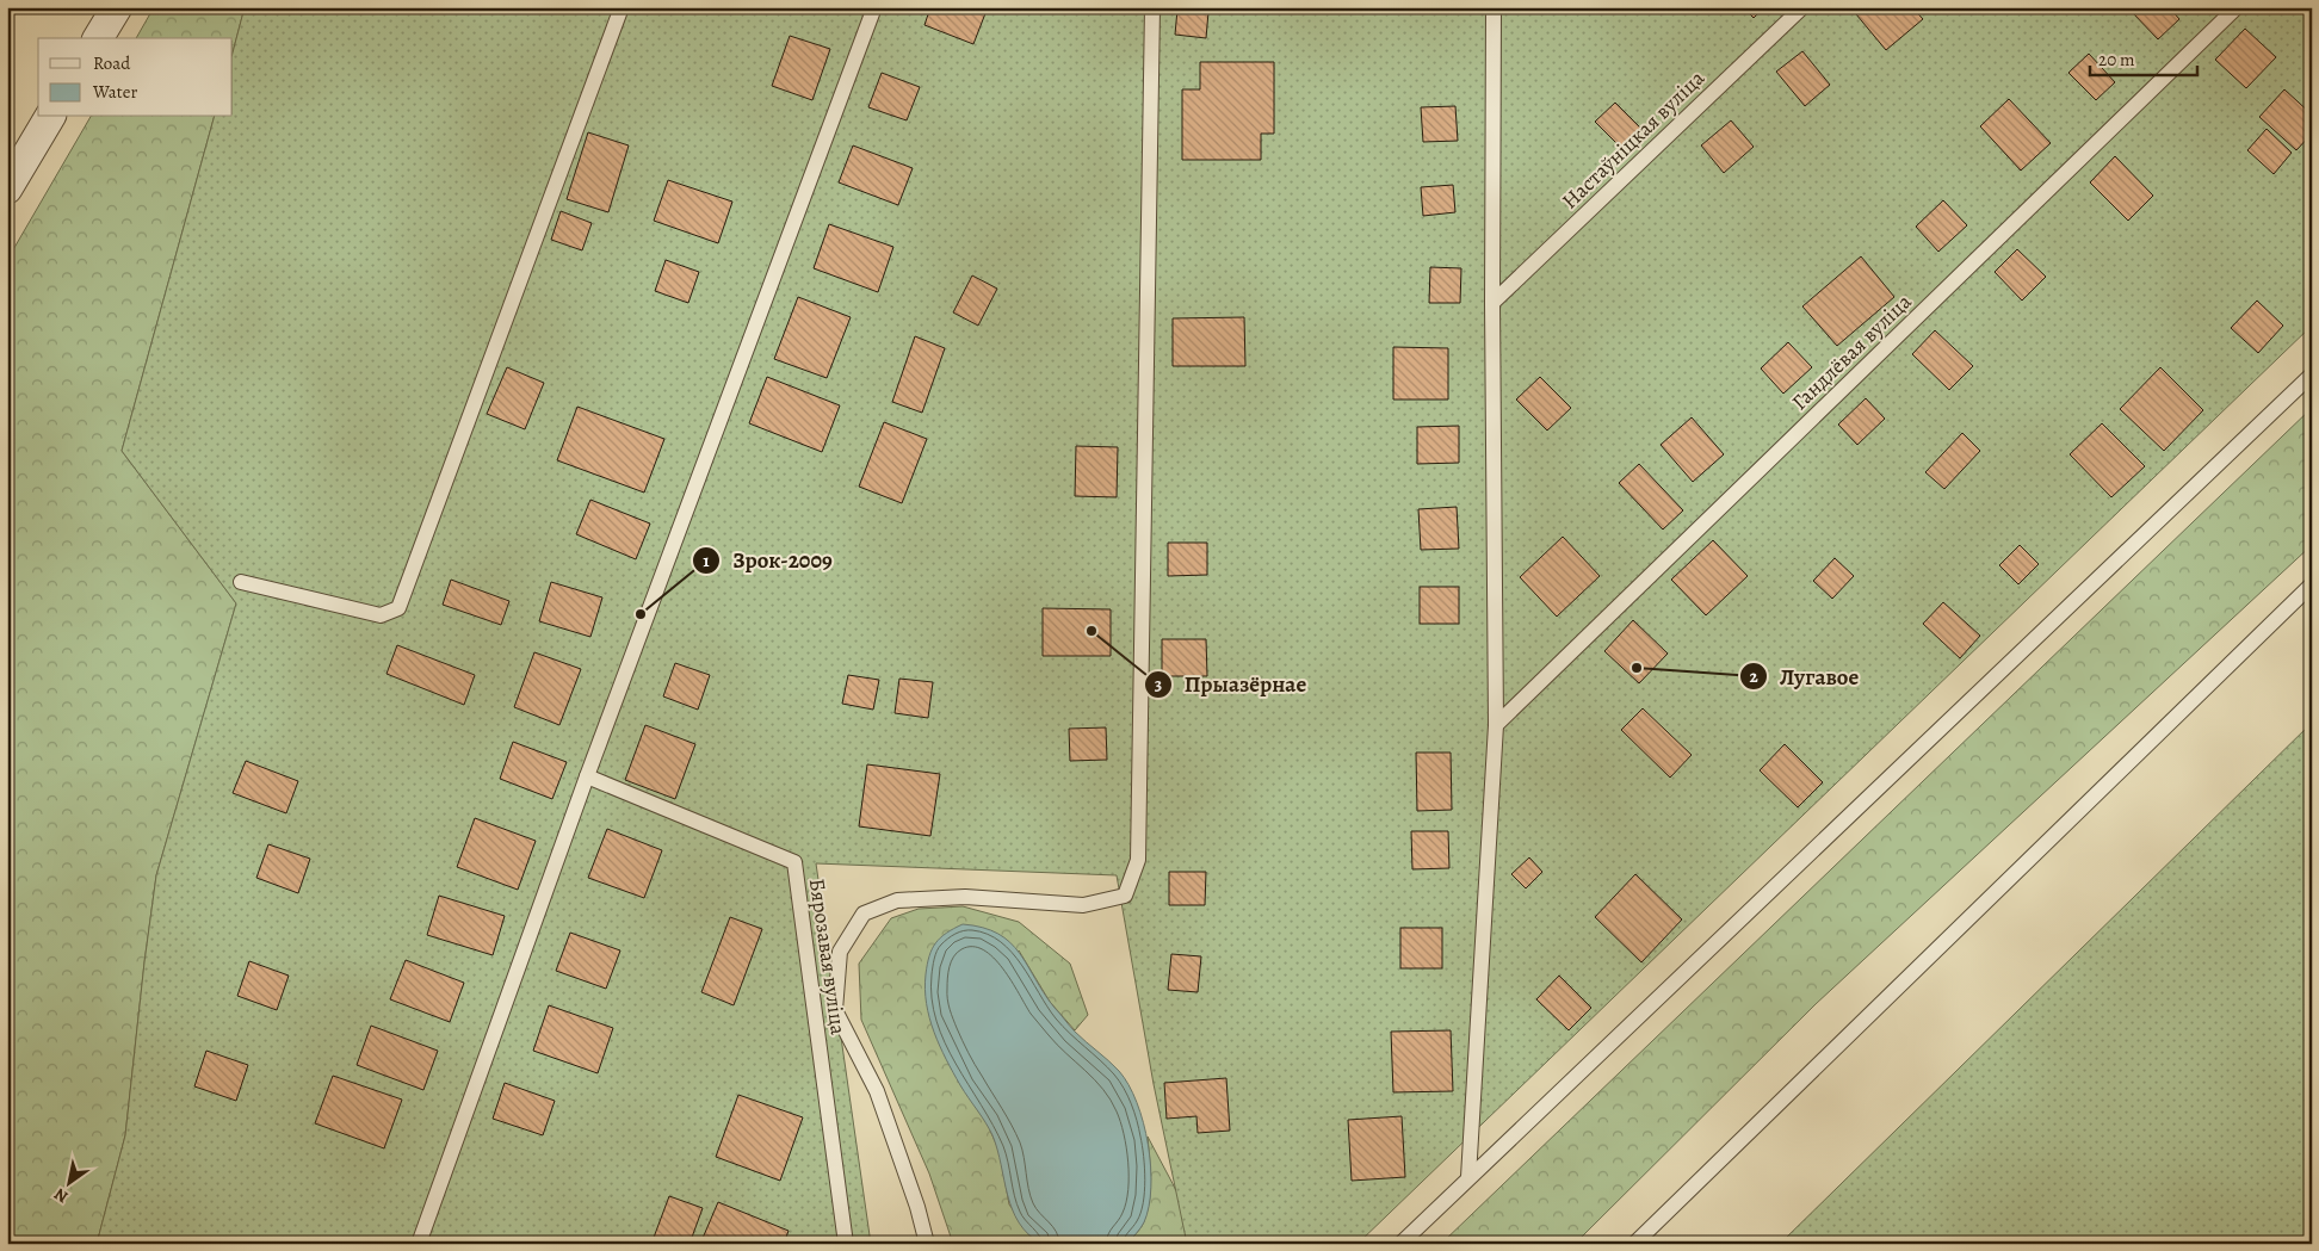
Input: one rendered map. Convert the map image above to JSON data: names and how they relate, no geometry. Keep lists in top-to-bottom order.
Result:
{
  "streets": {
    "lane": ["Настаўніцкая вуліца", "Гандлёвая вуліца", "Бярозавая вуліца"]
  },
  "places": ["Зрок-2009", "Прыазёрнае", "Лугавое"],
  "legend": ["Road", "Water"],
  "scale_bar": "20 m",
  "north": "bottom left"
}
